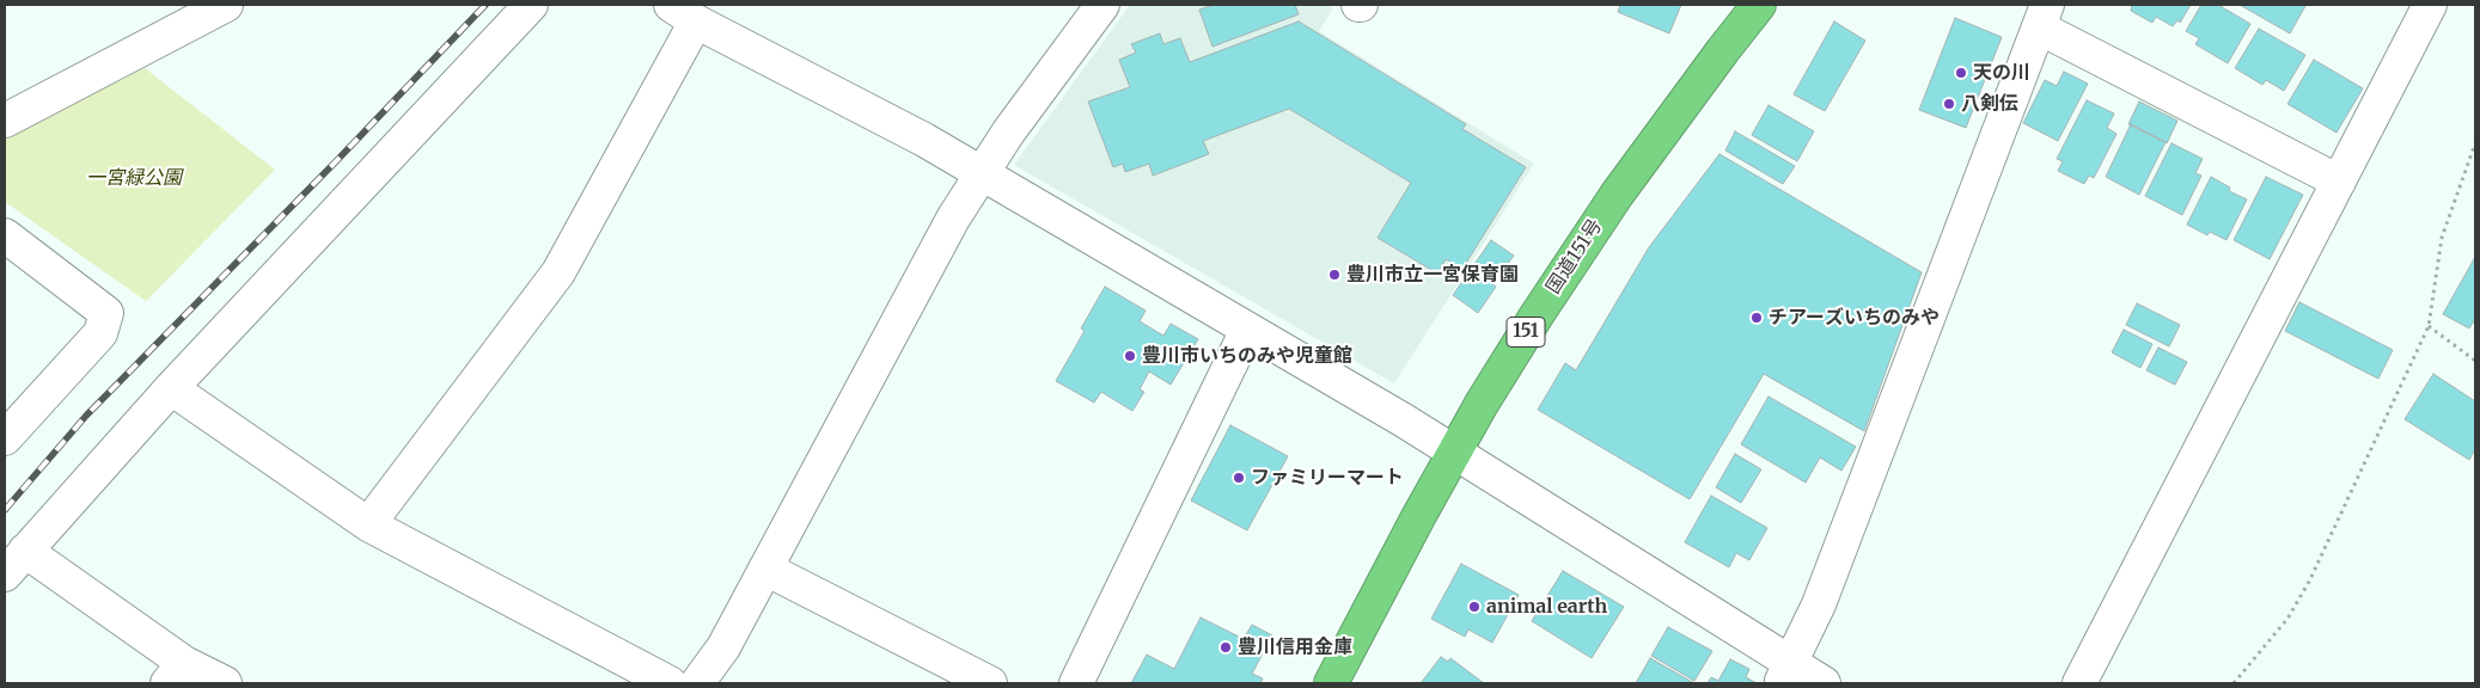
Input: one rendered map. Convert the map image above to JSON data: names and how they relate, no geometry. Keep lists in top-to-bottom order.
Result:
{
  "streets": {
    "highway": ["国道151号", "151"]
  },
  "parks": ["一宮緑公園"],
  "places": [
    "天の川",
    "八剣伝",
    "豊川市立一宮保育園",
    "チアーズいちのみや",
    "豊川市いちのみや児童館",
    "ファミリーマート",
    "animal earth",
    "豊川信用金庫"
  ]
}
